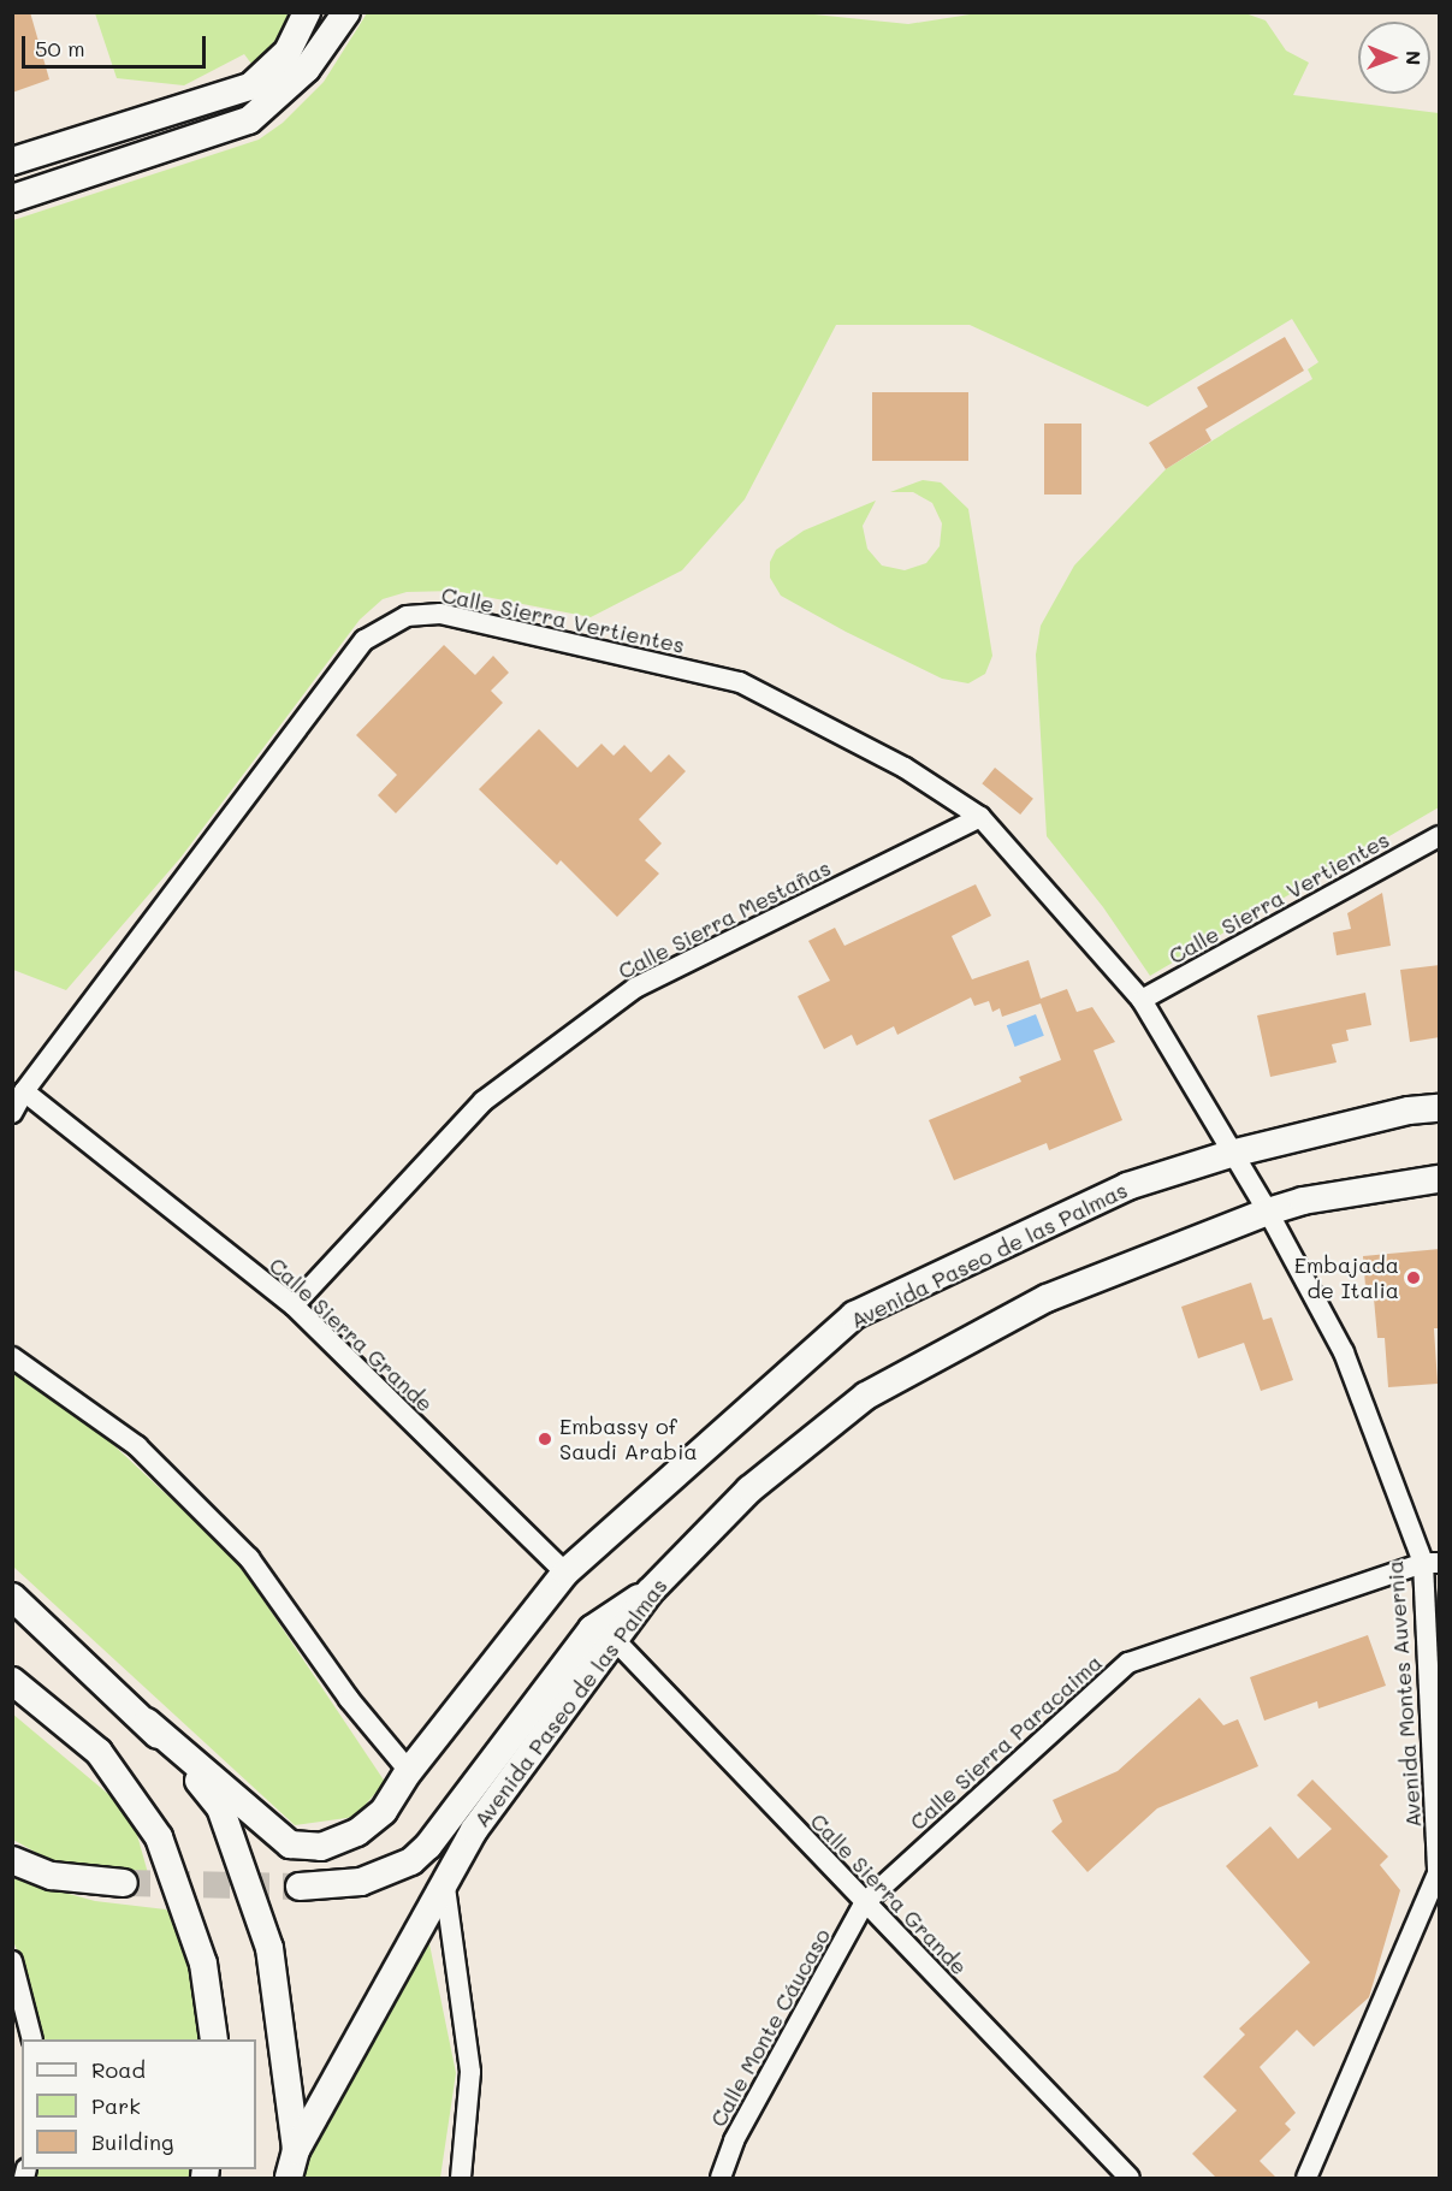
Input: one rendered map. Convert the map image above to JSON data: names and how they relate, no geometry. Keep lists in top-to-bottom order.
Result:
{
  "streets": {
    "main road": ["Avenida Paseo de las Palmas"],
    "street": [
      "Calle Sierra Vertientes",
      "Calle Sierra Mestañas",
      "Calle Sierra Grande",
      "Avenida Montes Auvernia",
      "Calle Sierra Paracaima",
      "Calle Monte Cáucaso"
    ]
  },
  "crossings": [
    ["Calle Sierra Vertientes", "Calle Sierra Mestañas"],
    ["Calle Sierra Vertientes", "Avenida Paseo de las Palmas"],
    ["Calle Sierra Vertientes", "Calle Sierra Grande"],
    ["Calle Sierra Vertientes", "Avenida Montes Auvernia"],
    ["Calle Sierra Mestañas", "Calle Sierra Grande"],
    ["Avenida Paseo de las Palmas", "Calle Sierra Grande"],
    ["Avenida Paseo de las Palmas", "Avenida Montes Auvernia"],
    ["Calle Sierra Grande", "Calle Sierra Paracaima"],
    ["Calle Sierra Grande", "Calle Monte Cáucaso"],
    ["Avenida Montes Auvernia", "Calle Sierra Paracaima"],
    ["Calle Sierra Paracaima", "Calle Monte Cáucaso"]
  ],
  "places": ["Embajada de Italia", "Embassy of Saudi Arabia"],
  "legend": ["Road", "Park", "Building"],
  "scale_bar": "50 m",
  "north": "right"
}
